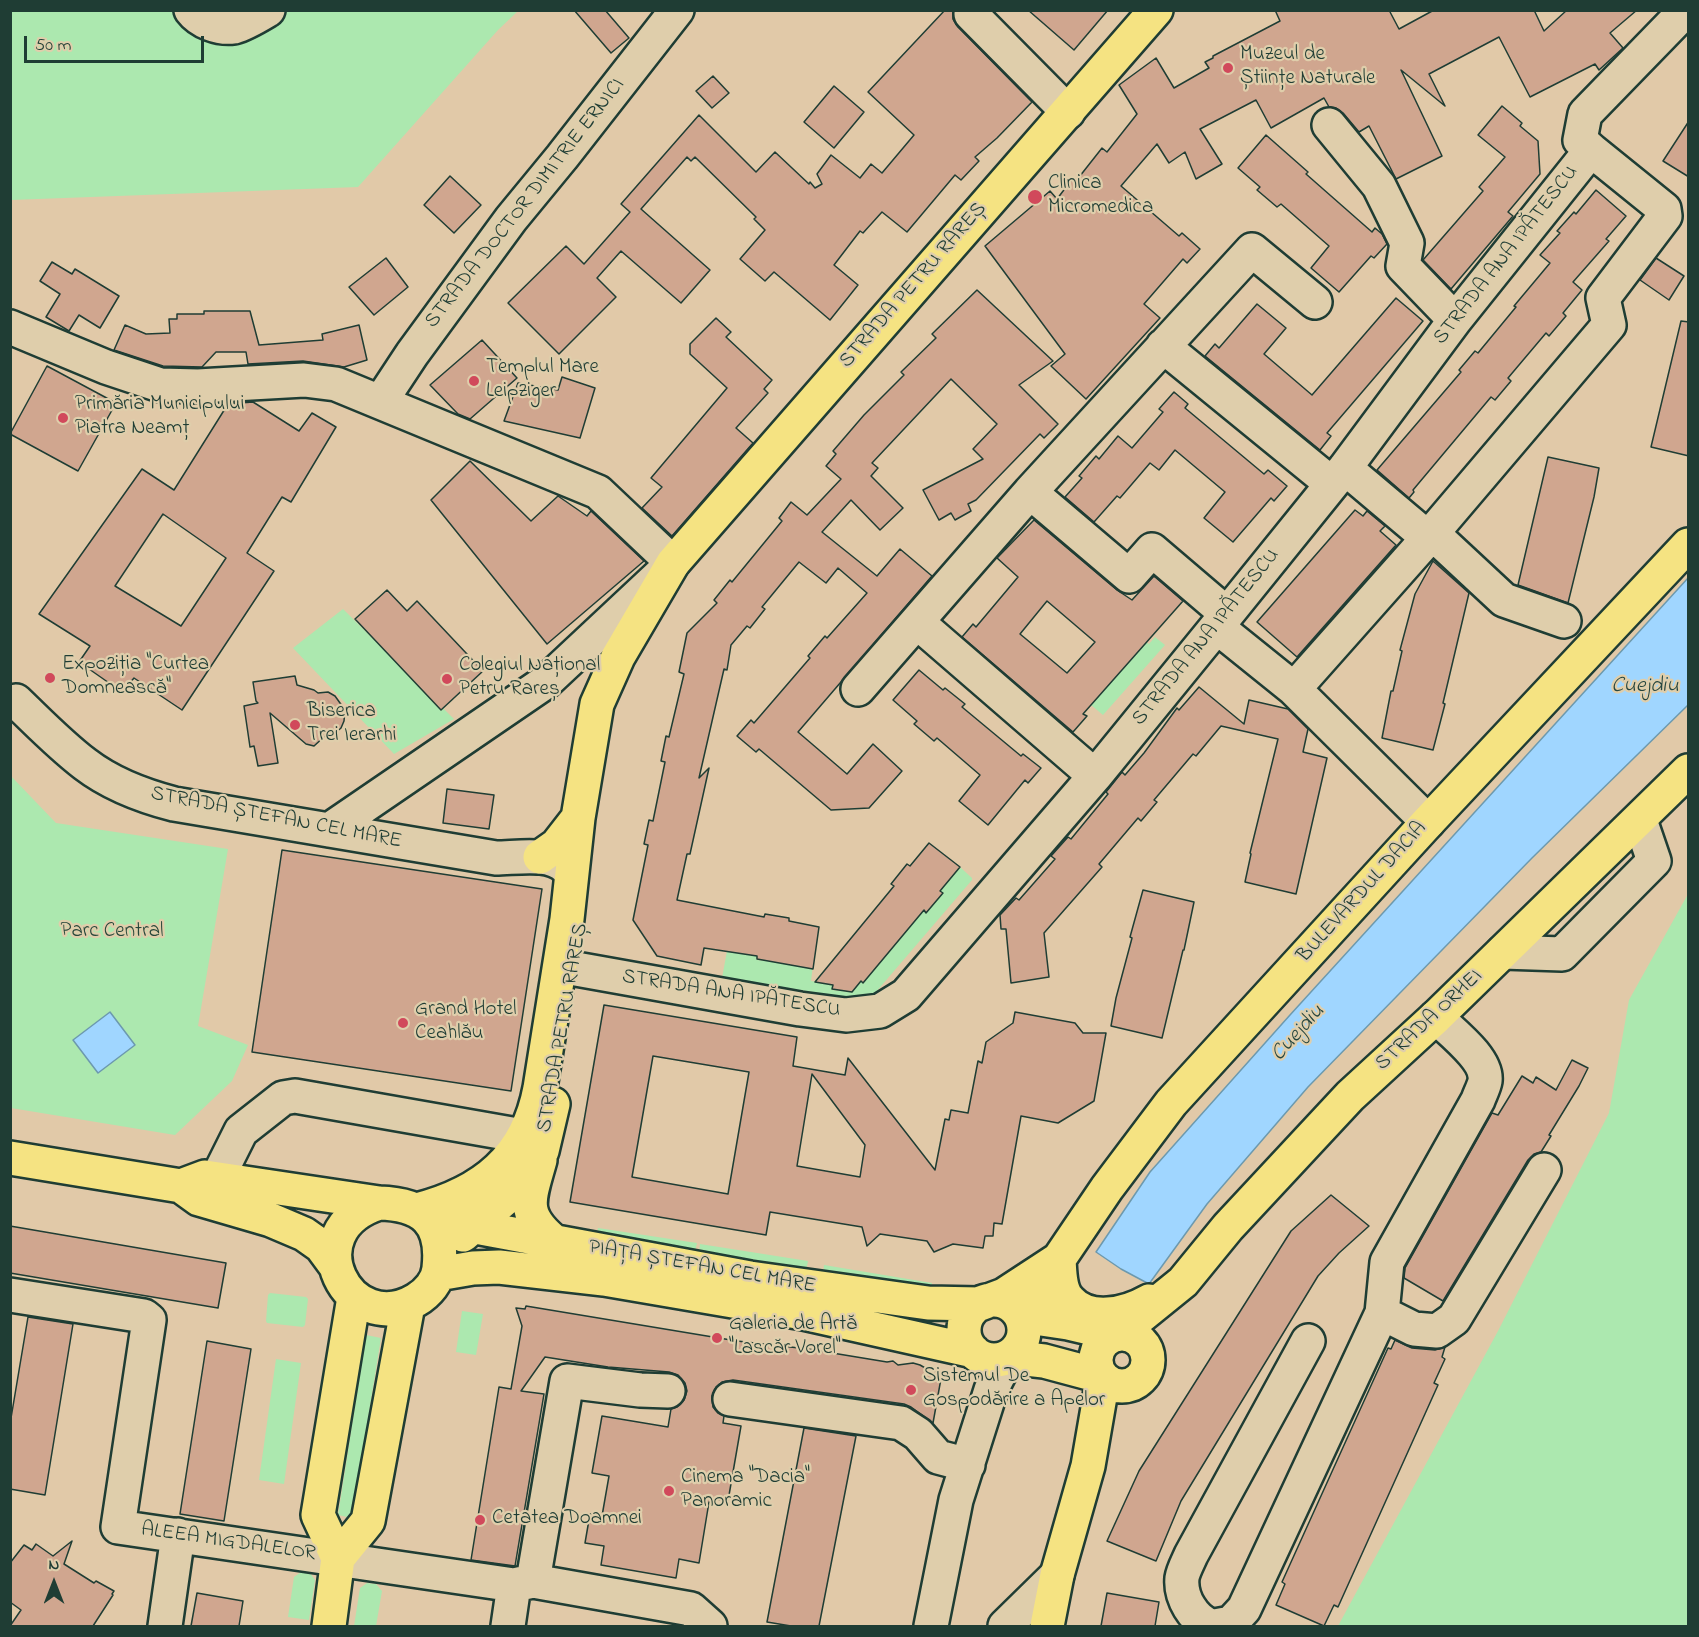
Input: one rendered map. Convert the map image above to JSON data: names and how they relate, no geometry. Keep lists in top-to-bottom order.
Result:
{
  "streets": {
    "main road": [
      "STRADA PETRU RAREȘ",
      "BULEVARDUL DACIA",
      "STRADA ORHEI",
      "PIAȚA ȘTEFAN CEL MARE"
    ],
    "street": [
      "STRADA DOCTOR DIMITRIE ERNICI",
      "STRADA ANA IPĂTESCU",
      "STRADA ȘTEFAN CEL MARE",
      "ALEEA MIGDALELOR"
    ]
  },
  "crossings": [
    ["STRADA ANA IPĂTESCU", "STRADA PETRU RAREȘ"],
    ["STRADA PETRU RAREȘ", "STRADA ȘTEFAN CEL MARE"],
    ["STRADA PETRU RAREȘ", "PIAȚA ȘTEFAN CEL MARE"],
    ["BULEVARDUL DACIA", "PIAȚA ȘTEFAN CEL MARE"]
  ],
  "water": ["Cuejdiu"],
  "parks": ["Parc Central"],
  "places": [
    "Muzeul de Științe Naturale",
    "Clinica Micromedica",
    "Templul Mare Leipziger",
    "Primăria Municipului Piatra Neamț",
    "Expoziția \"Curtea Domnească\"",
    "Colegiul Național Petru Rareș",
    "Biserica Trei Ierarhi",
    "Grand Hotel Ceahlău",
    "Galeria de Artă \"Lascăr Vorel\"",
    "Sistemul De Gospodărire a Apelor",
    "Cinema \"Dacia\" Panoramic",
    "Cetatea Doamnei"
  ],
  "scale_bar": "50 m",
  "north": "top"
}
